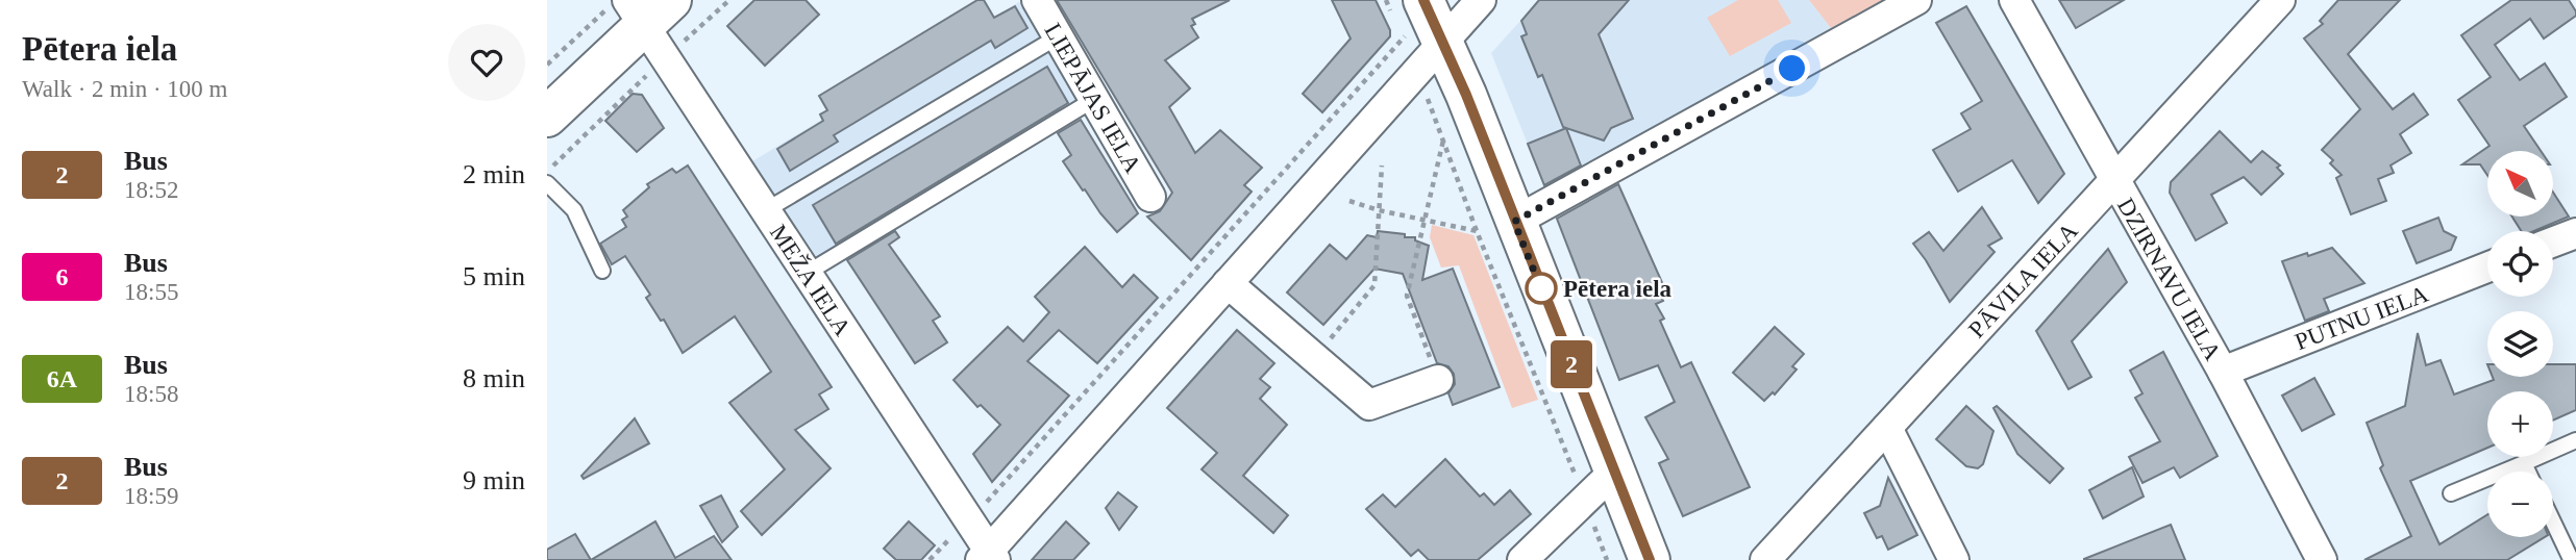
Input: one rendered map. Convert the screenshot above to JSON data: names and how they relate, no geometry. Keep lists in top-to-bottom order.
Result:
{
  "streets": {
    "street": [
      "LIEPĀJAS IELA",
      "DZIRNAVU IELA",
      "MEŽA IELA",
      "PĀVILA IELA",
      "PUTNU IELA"
    ]
  },
  "crossings": [
    ["DZIRNAVU IELA", "PĀVILA IELA"],
    ["DZIRNAVU IELA", "PUTNU IELA"]
  ],
  "places": ["Pētera iela"],
  "lines": ["bus line 2"],
  "north": "top left",
  "page": {
    "heading": ["Pētera iela", "Walk · 2 min · 100 m"],
    "on_map": "2",
    "list": [
      {
        "mark": "2",
        "name": "Bus",
        "note": "18:52",
        "value": "2 min"
      },
      {
        "mark": "6",
        "name": "Bus",
        "note": "18:55",
        "value": "5 min"
      },
      {
        "mark": "6A",
        "name": "Bus",
        "note": "18:58",
        "value": "8 min"
      },
      {
        "mark": "2",
        "name": "Bus",
        "note": "18:59",
        "value": "9 min"
      }
    ],
    "map_buttons": ["+", "−"]
  }
}
